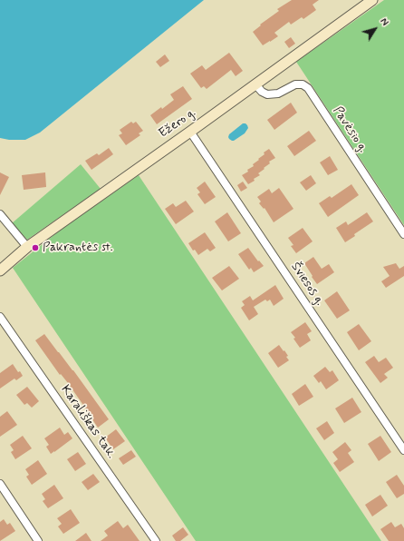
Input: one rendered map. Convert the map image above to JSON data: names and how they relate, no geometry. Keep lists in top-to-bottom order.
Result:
{
  "streets": {
    "main road": ["Ežero g."],
    "street": ["Pavėsio g.", "Šviesos g.", "Karališkas tak."]
  },
  "crossings": [
    ["Ežero g.", "Pavėsio g."],
    ["Ežero g.", "Šviesos g."]
  ],
  "places": ["Pakrantės st."],
  "north": "top right"
}
